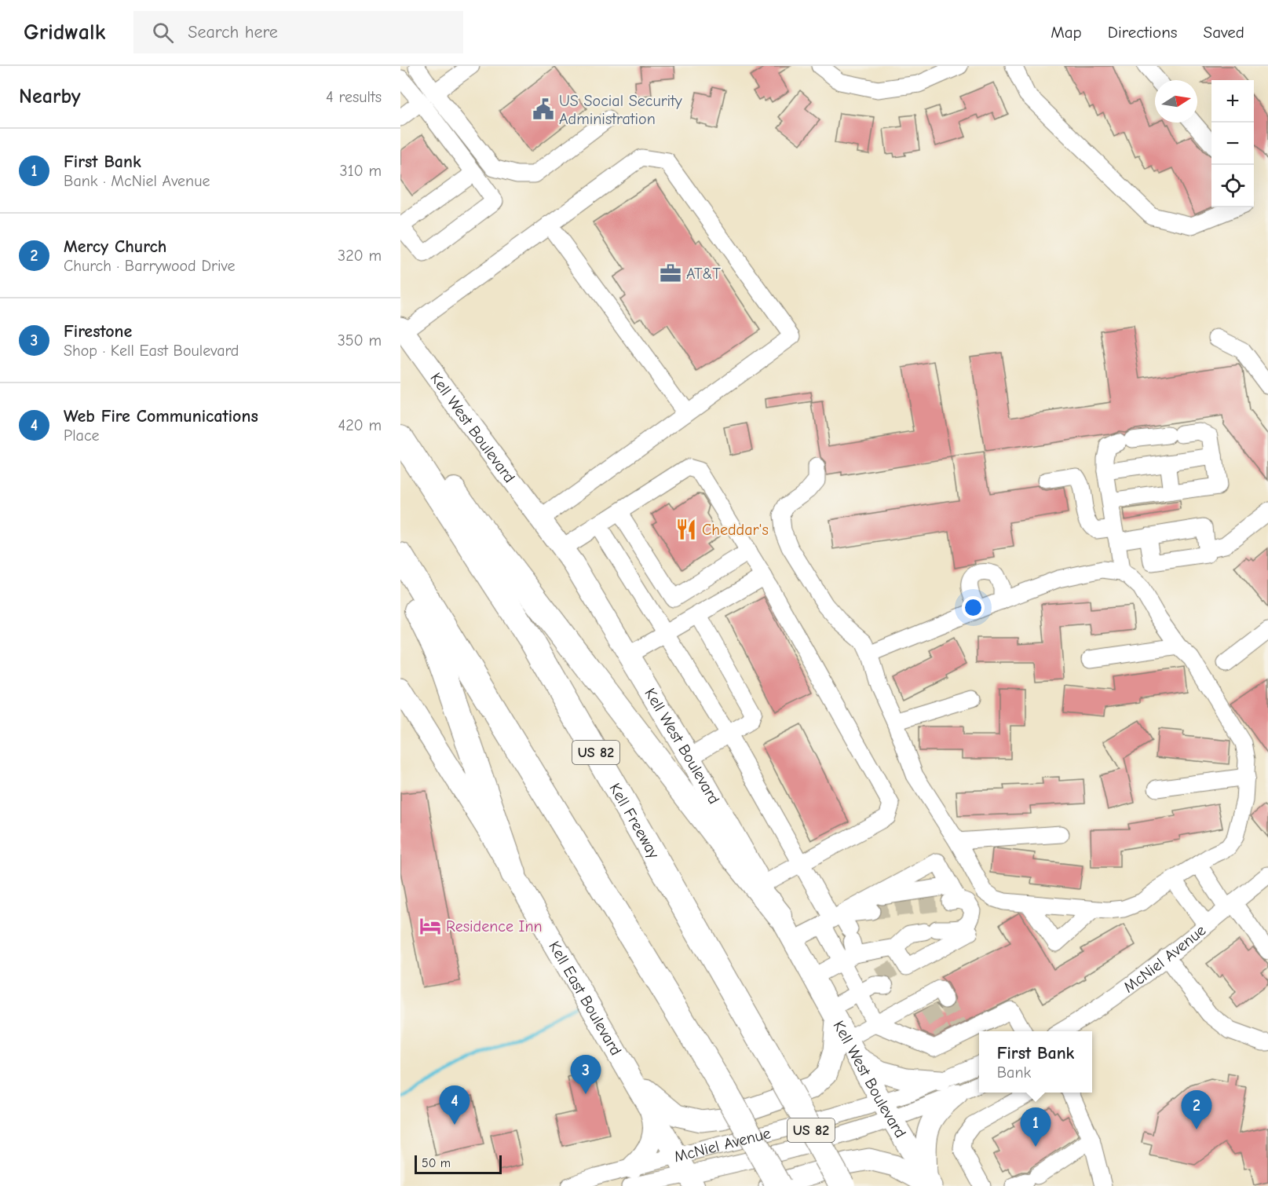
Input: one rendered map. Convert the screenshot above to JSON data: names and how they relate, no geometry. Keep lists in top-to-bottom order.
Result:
{
  "streets": {
    "highway": ["US 82", "Kell Freeway"],
    "main road": ["Kell West Boulevard", "Kell East Boulevard"],
    "street": ["McNiel Avenue"]
  },
  "crossings": [
    ["Kell West Boulevard", "McNiel Avenue"],
    ["McNiel Avenue", "Kell East Boulevard"]
  ],
  "places": {
    "public building": ["US Social Security Administration"],
    "office": ["AT&T"],
    "restaurant": ["Cheddar's"],
    "hotel": ["Residence Inn"]
  },
  "scale_bar": "50 m",
  "north": "right",
  "page": {
    "header": "Gridwalk",
    "search": "Search here",
    "nav": ["Map", "Directions", "Saved"],
    "heading": ["Nearby", "4 results"],
    "map_buttons": ["+", "−"],
    "list": [
      {
        "mark": "1",
        "name": "First Bank",
        "note": "Bank · McNiel Avenue",
        "value": "310 m"
      },
      {
        "mark": "2",
        "name": "Mercy Church",
        "note": "Church · Barrywood Drive",
        "value": "320 m"
      },
      {
        "mark": "3",
        "name": "Firestone",
        "note": "Shop · Kell East Boulevard",
        "value": "350 m"
      },
      {
        "mark": "4",
        "name": "Web Fire Communications",
        "note": "Place",
        "value": "420 m"
      }
    ],
    "popup": ["First Bank", "Bank"],
    "pins": [
      "3",
      "4",
      "2",
      "1"
    ],
    "scale": "50 m"
  }
}
